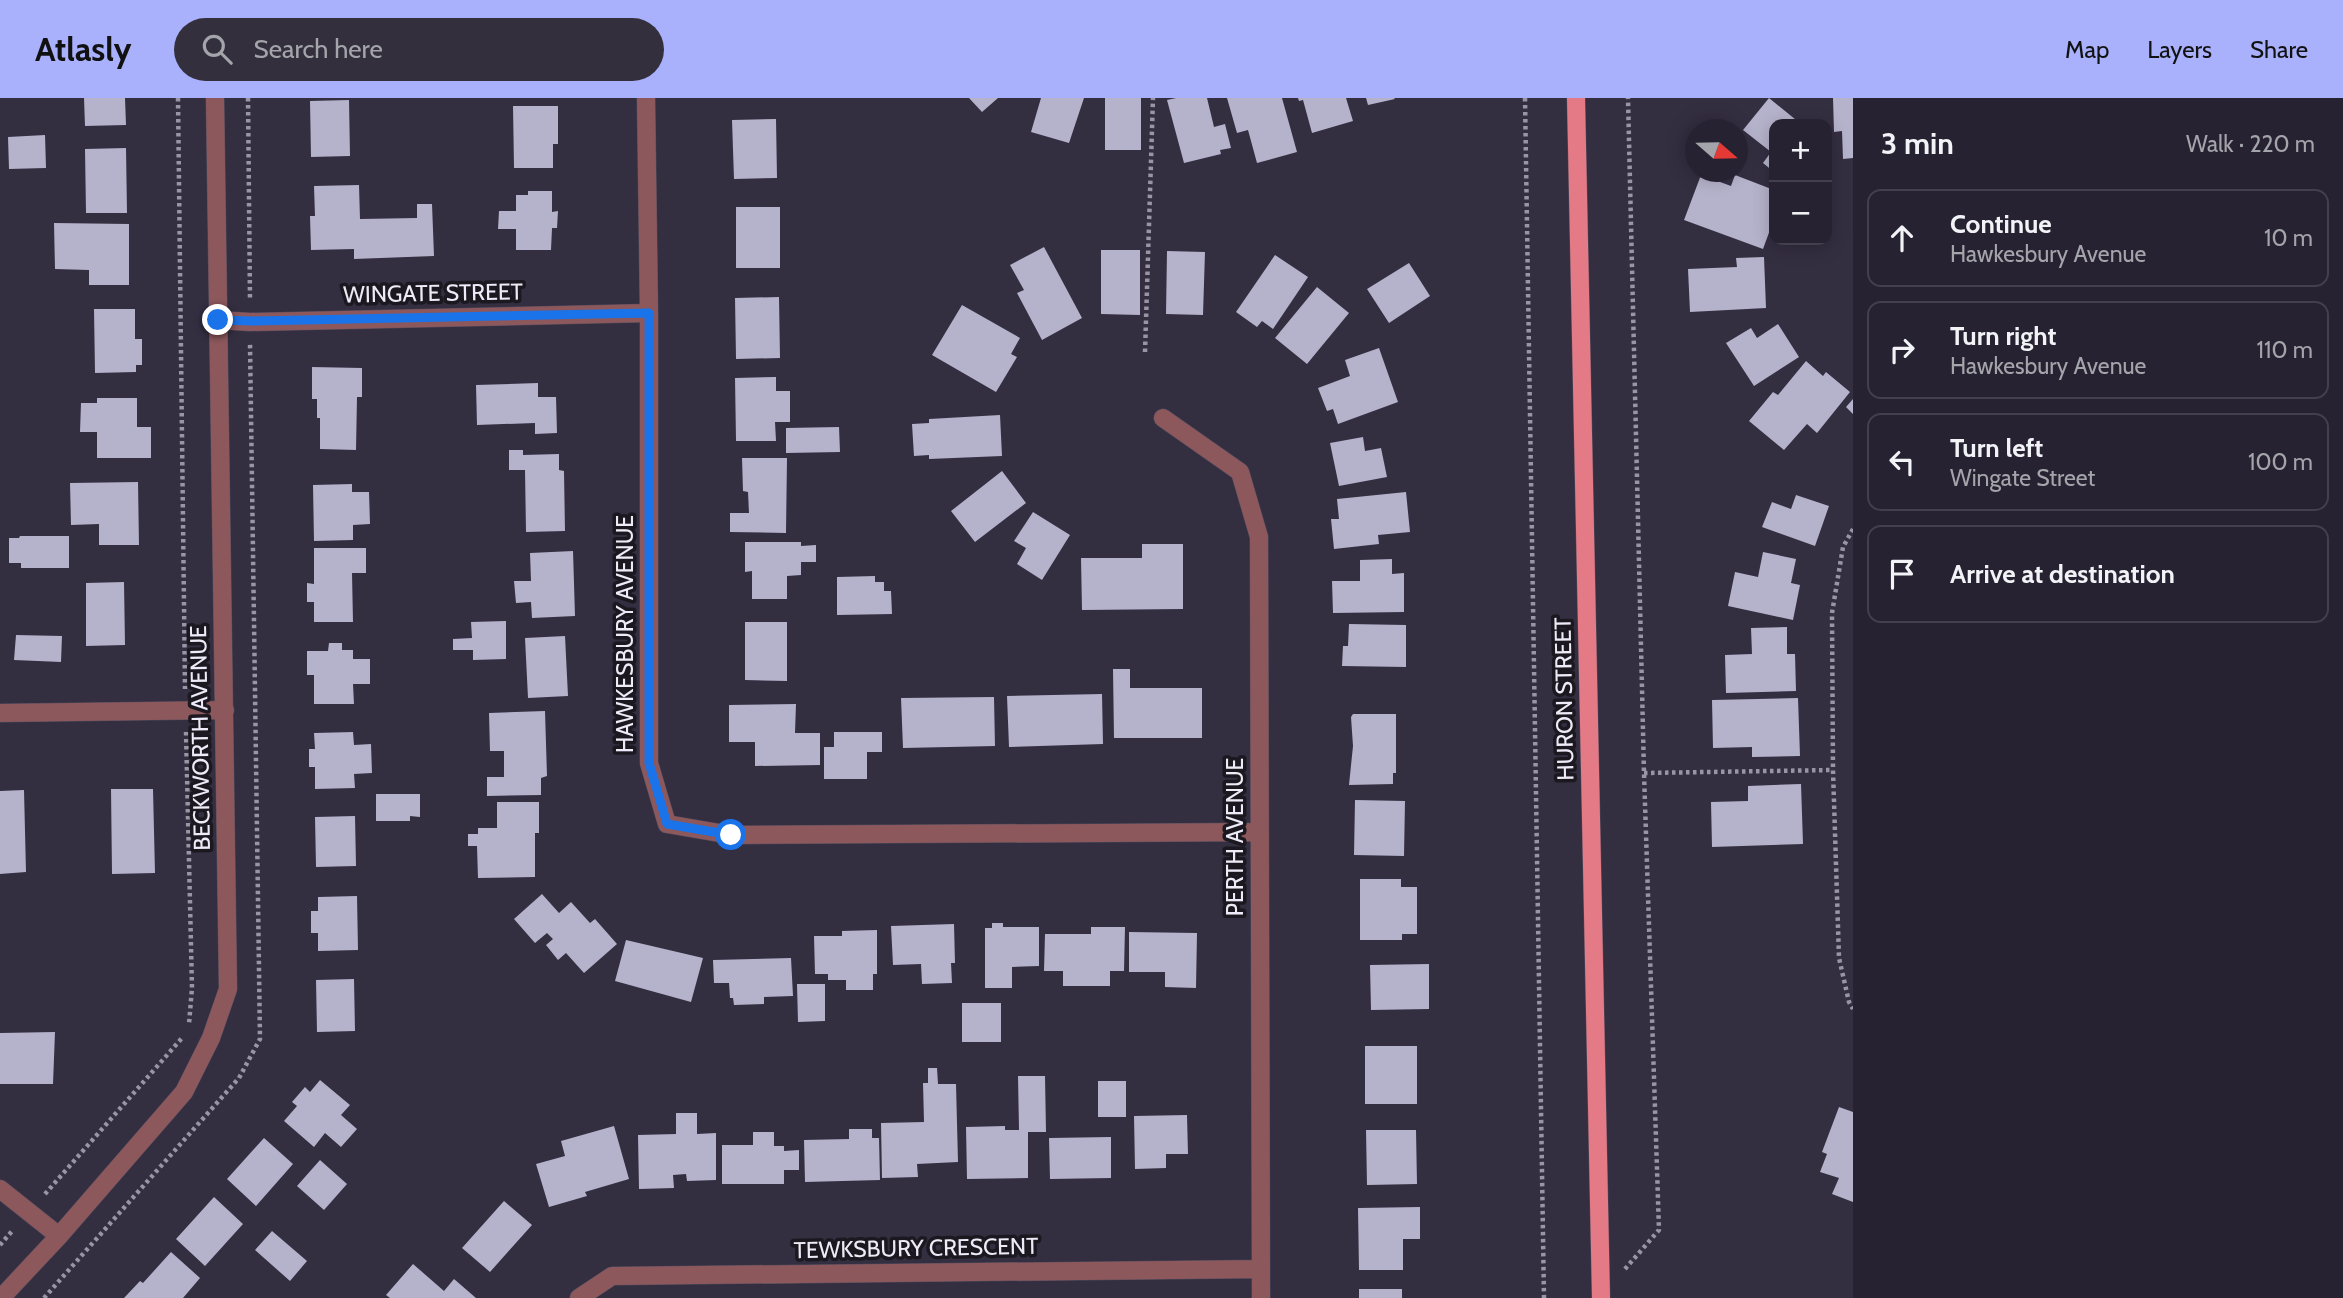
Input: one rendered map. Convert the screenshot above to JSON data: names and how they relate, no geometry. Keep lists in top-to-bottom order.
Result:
{
  "streets": {
    "main road": ["HURON STREET"],
    "street": [
      "WINGATE STREET",
      "HAWKESBURY AVENUE",
      "BECKWORTH AVENUE",
      "PERTH AVENUE",
      "TEWKSBURY CRESCENT"
    ]
  },
  "crossings": [
    ["WINGATE STREET", "HAWKESBURY AVENUE"],
    ["WINGATE STREET", "BECKWORTH AVENUE"],
    ["HAWKESBURY AVENUE", "PERTH AVENUE"],
    ["PERTH AVENUE", "TEWKSBURY CRESCENT"]
  ],
  "north": "right",
  "page": {
    "header": "Atlasly",
    "search": "Search here",
    "nav": ["Map", "Layers", "Share"],
    "heading": ["3 min", "Walk · 220 m"],
    "map_buttons": ["+", "−"],
    "list": [
      ["Continue", "Hawkesbury Avenue", "10 m"],
      ["Turn right", "Hawkesbury Avenue", "110 m"],
      ["Turn left", "Wingate Street", "100 m"],
      "Arrive at destination"
    ]
  }
}
